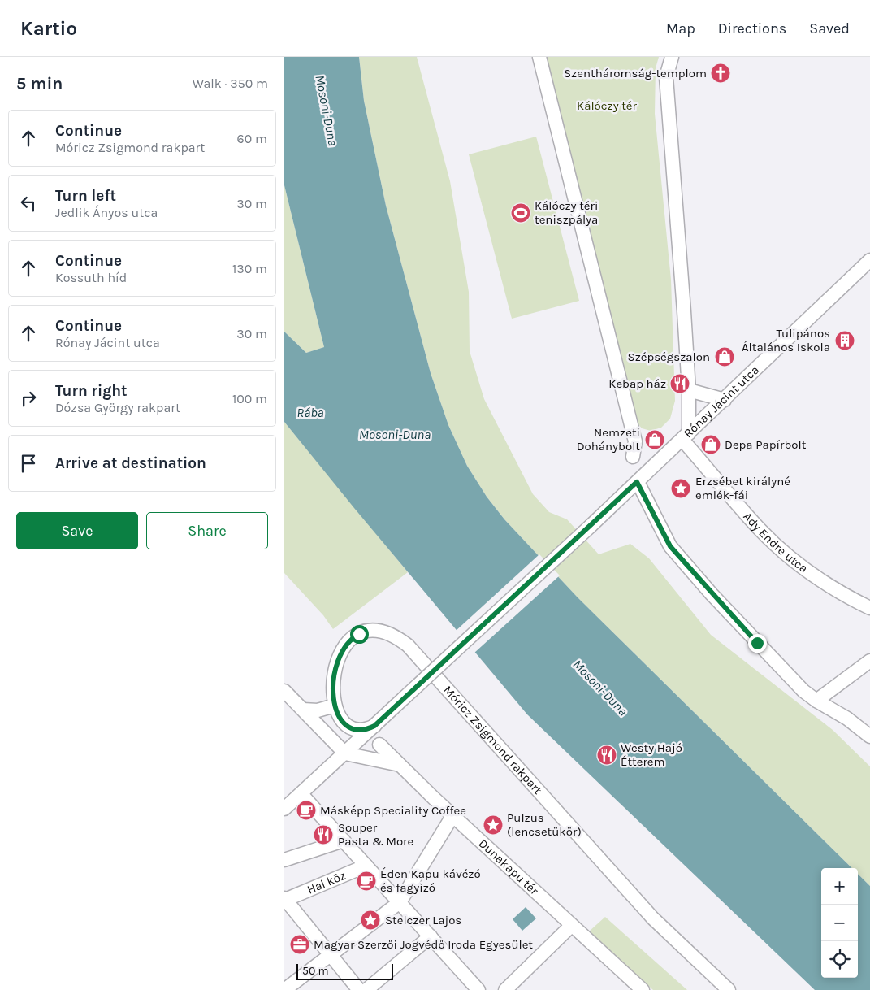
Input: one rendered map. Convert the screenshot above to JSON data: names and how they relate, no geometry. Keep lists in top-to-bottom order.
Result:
{
  "streets": {
    "street": [
      "Rónay Jácint utca",
      "Ady Endre utca",
      "Móricz Zsigmond rakpart",
      "Dunakapu tér",
      "Hal köz"
    ]
  },
  "crossings": [
    ["Rónay Jácint utca", "Ady Endre utca"],
    ["Rónay Jácint utca", "Móricz Zsigmond rakpart"]
  ],
  "water": ["Mosoni-Duna", "Rába"],
  "parks": ["Kálóczy tér"],
  "places": {
    "church": ["Szentháromság-templom"],
    "sports": ["Kálóczy téri teniszpálya"],
    "building": ["Tulipános Általános Iskola"],
    "shop": ["Szépségszalon", "Nemzeti Dohánybolt", "Depa Papírbolt"],
    "restaurant": ["Kebap ház", "Westy Hajó Étterem", "Souper Pasta & More"],
    "place": ["Erzsébet királyné emlék-fái", "Pulzus (lencsetükör)", "Stelczer Lajos"],
    "cafe": ["Másképp Speciality Coffee", "Éden Kapu kávézó és fagyizó"],
    "office": ["Magyar Szerzői Jogvédő Iroda Egyesület"]
  },
  "scale_bar": "50 m",
  "page": {
    "header": "Kartio",
    "nav": ["Map", "Directions", "Saved"],
    "heading": ["5 min", "Walk · 350 m"],
    "list": [
      ["Continue", "Móricz Zsigmond rakpart", "60 m"],
      ["Turn left", "Jedlik Ányos utca", "30 m"],
      ["Continue", "Kossuth híd", "130 m"],
      ["Continue", "Rónay Jácint utca", "30 m"],
      ["Turn right", "Dózsa György rakpart", "100 m"],
      "Arrive at destination"
    ],
    "buttons": ["Save", "Share"],
    "map_buttons": ["+", "−"],
    "scale": "50 m"
  }
}
